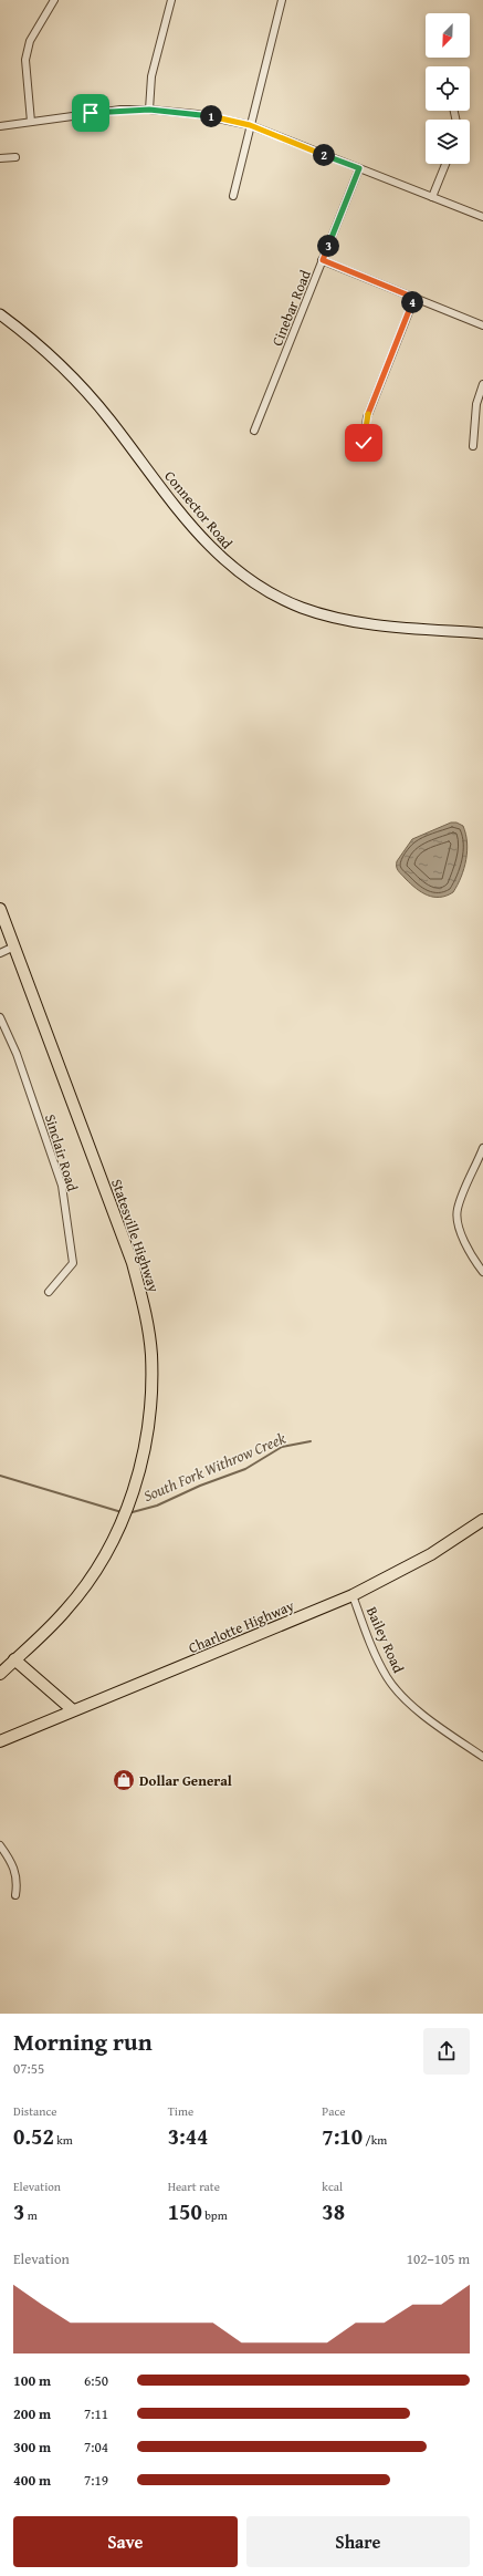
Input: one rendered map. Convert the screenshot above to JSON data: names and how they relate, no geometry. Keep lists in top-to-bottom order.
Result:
{
  "streets": {
    "main road": ["Statesville Highway", "Charlotte Highway"],
    "street": [
      "Cinebar Road",
      "Connector Road",
      "Sinclair Road",
      "Bailey Road"
    ]
  },
  "crossings": [
    ["Charlotte Highway", "Bailey Road"]
  ],
  "water": ["South Fork Withrow Creek"],
  "places": {
    "shop": ["Dollar General"]
  },
  "north": "bottom left",
  "page": {
    "pins": [
      "1",
      "2",
      "3",
      "4"
    ],
    "heading": ["Morning run", "07:55"],
    "stats": [
      ["Distance", "0.52 km"],
      ["Time", "3:44"],
      ["Pace", "7:10 /km"],
      ["Elevation", "3 m"],
      ["Heart rate", "150 bpm"],
      ["kcal", "38"]
    ],
    "chart": ["Elevation", "102–105 m"],
    "list": [
      {
        "name": "100 m",
        "note": "6:50"
      },
      {
        "name": "200 m",
        "note": "7:11"
      },
      {
        "name": "300 m",
        "note": "7:04"
      },
      {
        "name": "400 m",
        "note": "7:19"
      }
    ],
    "buttons": ["Save", "Share"]
  }
}
